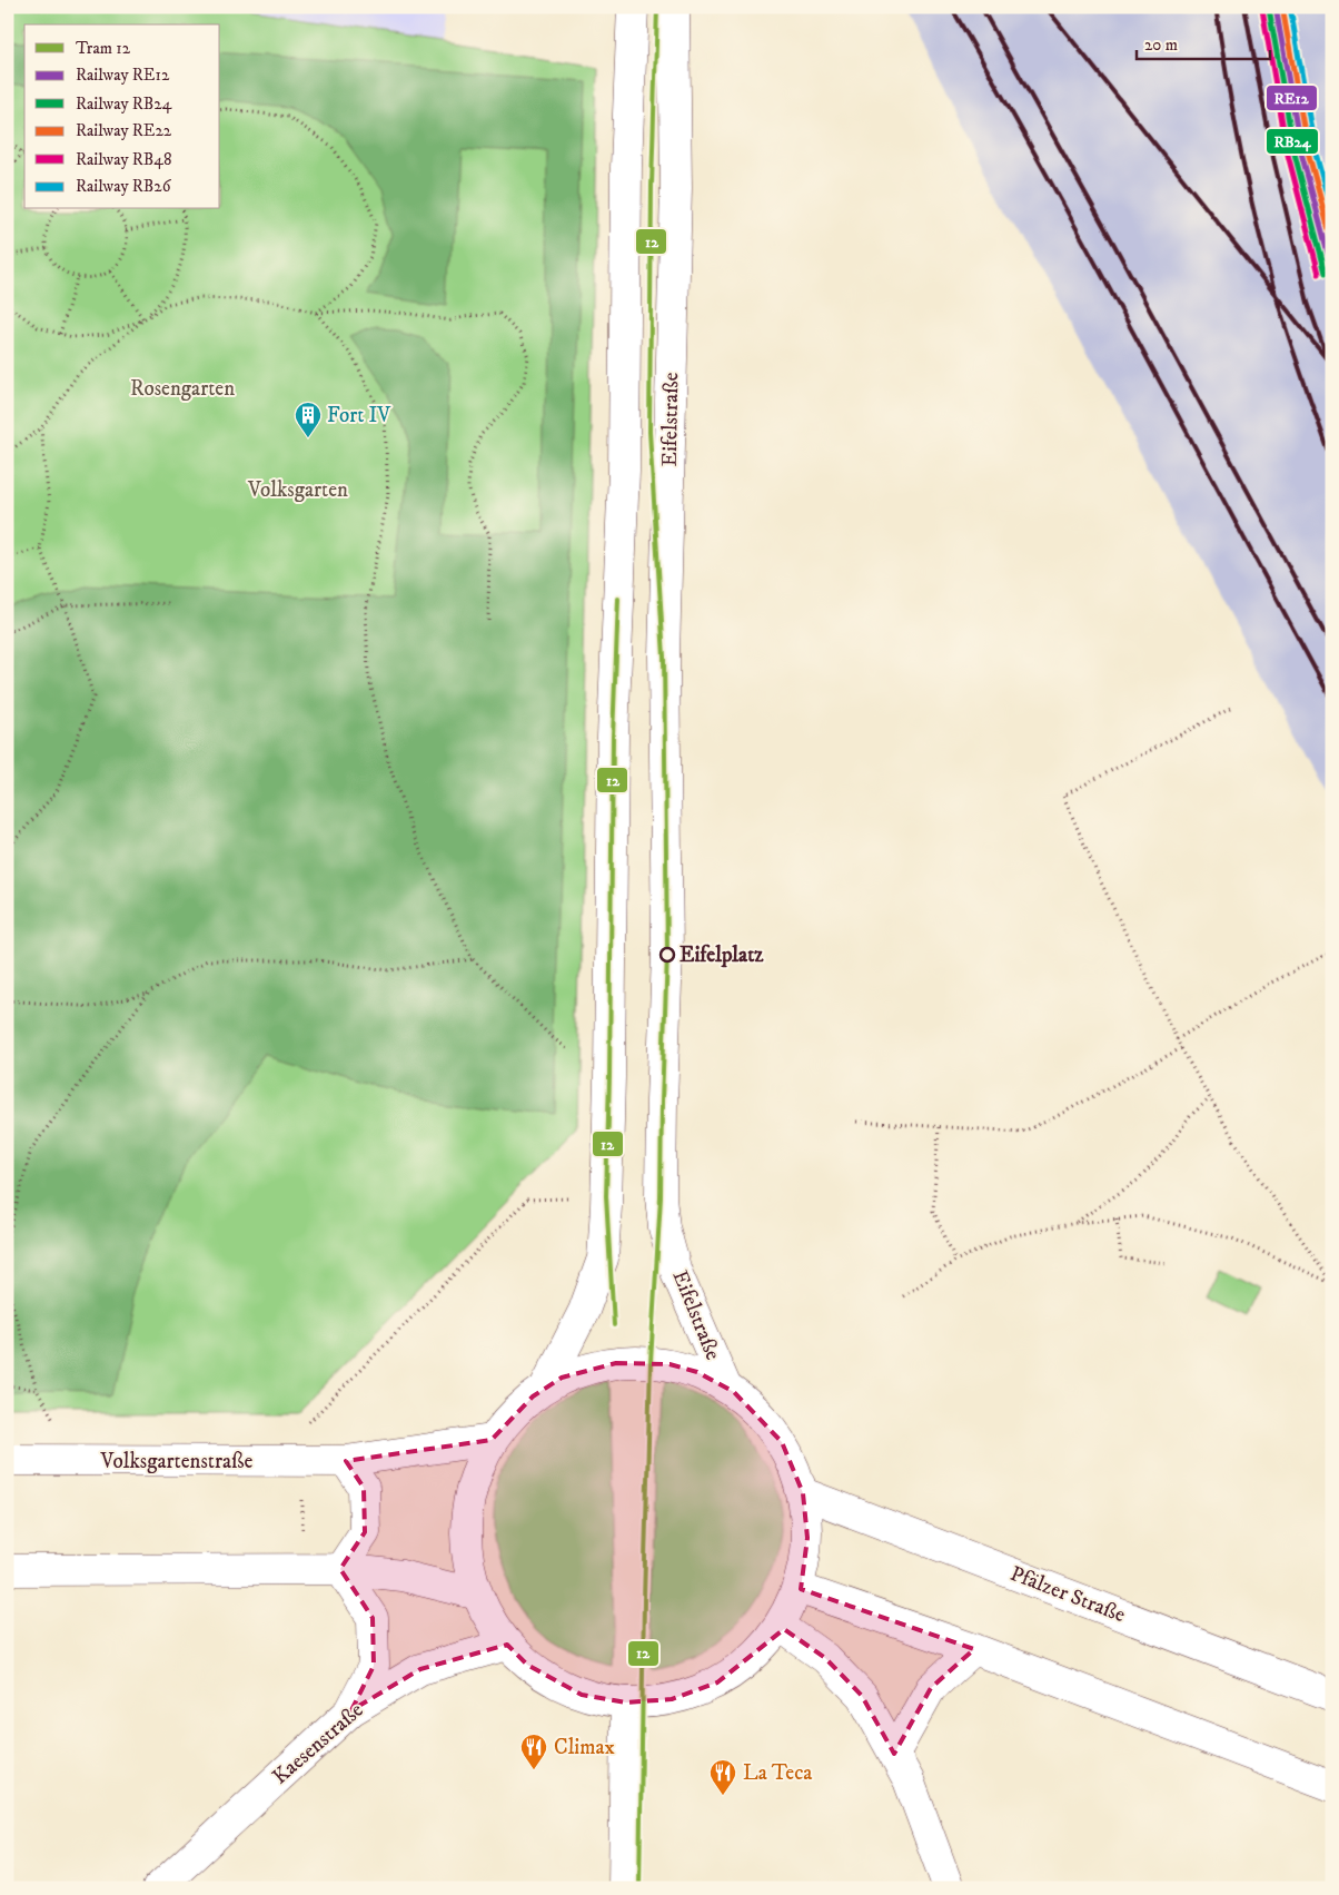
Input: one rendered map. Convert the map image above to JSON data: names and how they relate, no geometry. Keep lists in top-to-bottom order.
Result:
{
  "streets": {
    "street": [
      "Eifelstraße",
      "Volksgartenstraße",
      "Pfälzer Straße",
      "Kaesenstraße"
    ]
  },
  "parks": ["Rosengarten", "Volksgarten"],
  "places": {
    "building": ["Fort IV"],
    "other": ["Eifelplatz"],
    "restaurant": ["Climax", "La Teca"]
  },
  "lines": [
    "tram line 12",
    "rail line RE12",
    "rail line RE22",
    "rail line RB26",
    "rail line RB24",
    "rail line RB48"
  ],
  "legend": [
    "Tram 12",
    "Railway RE12",
    "Railway RB24",
    "Railway RE22",
    "Railway RB48",
    "Railway RB26"
  ],
  "scale_bar": "20 m"
}
